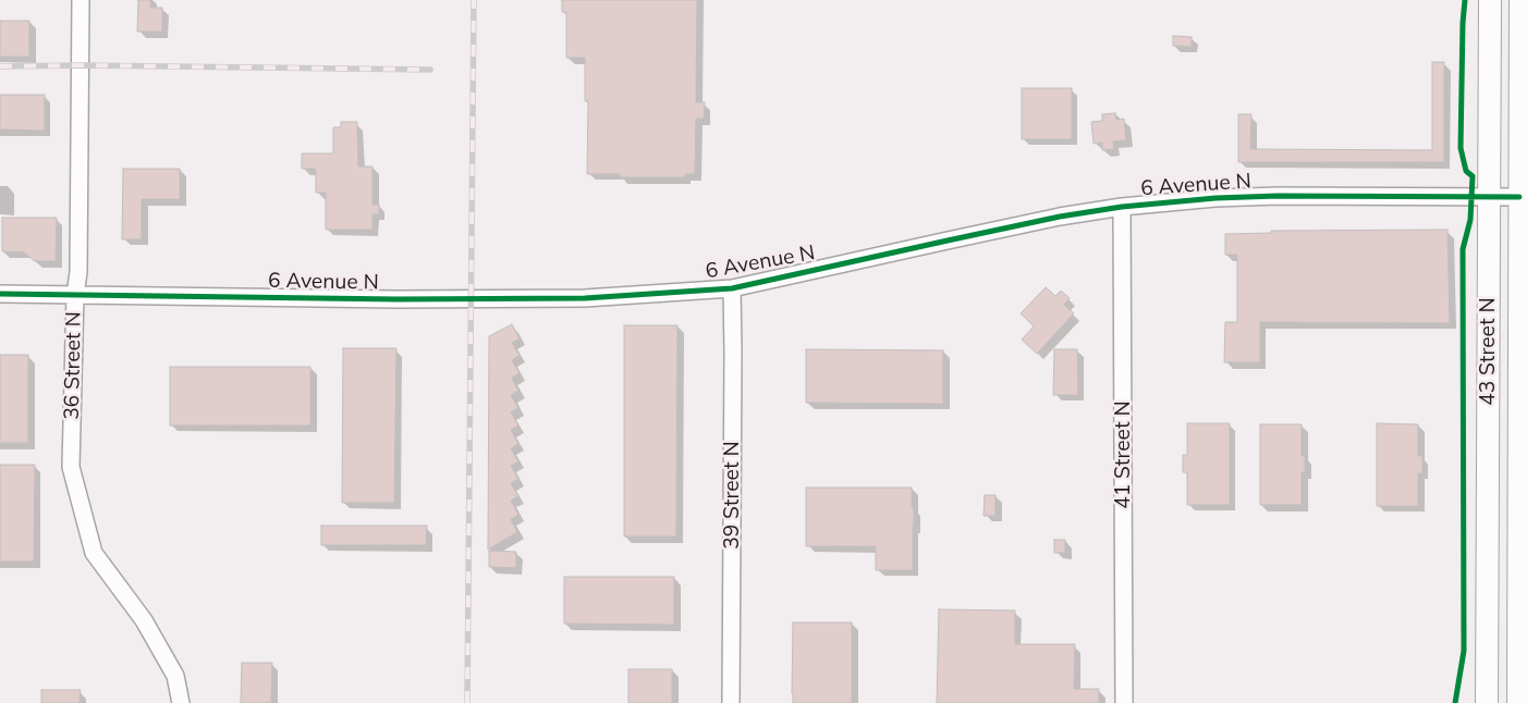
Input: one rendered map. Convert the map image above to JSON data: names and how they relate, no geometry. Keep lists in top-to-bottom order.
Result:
{
  "streets": {
    "main road": ["43 Street N"],
    "street": [
      "6 Avenue N",
      "36 Street N",
      "41 Street N",
      "39 Street N"
    ]
  },
  "crossings": [
    ["6 Avenue N", "43 Street N"],
    ["6 Avenue N", "36 Street N"],
    ["6 Avenue N", "41 Street N"],
    ["6 Avenue N", "39 Street N"]
  ]
}
